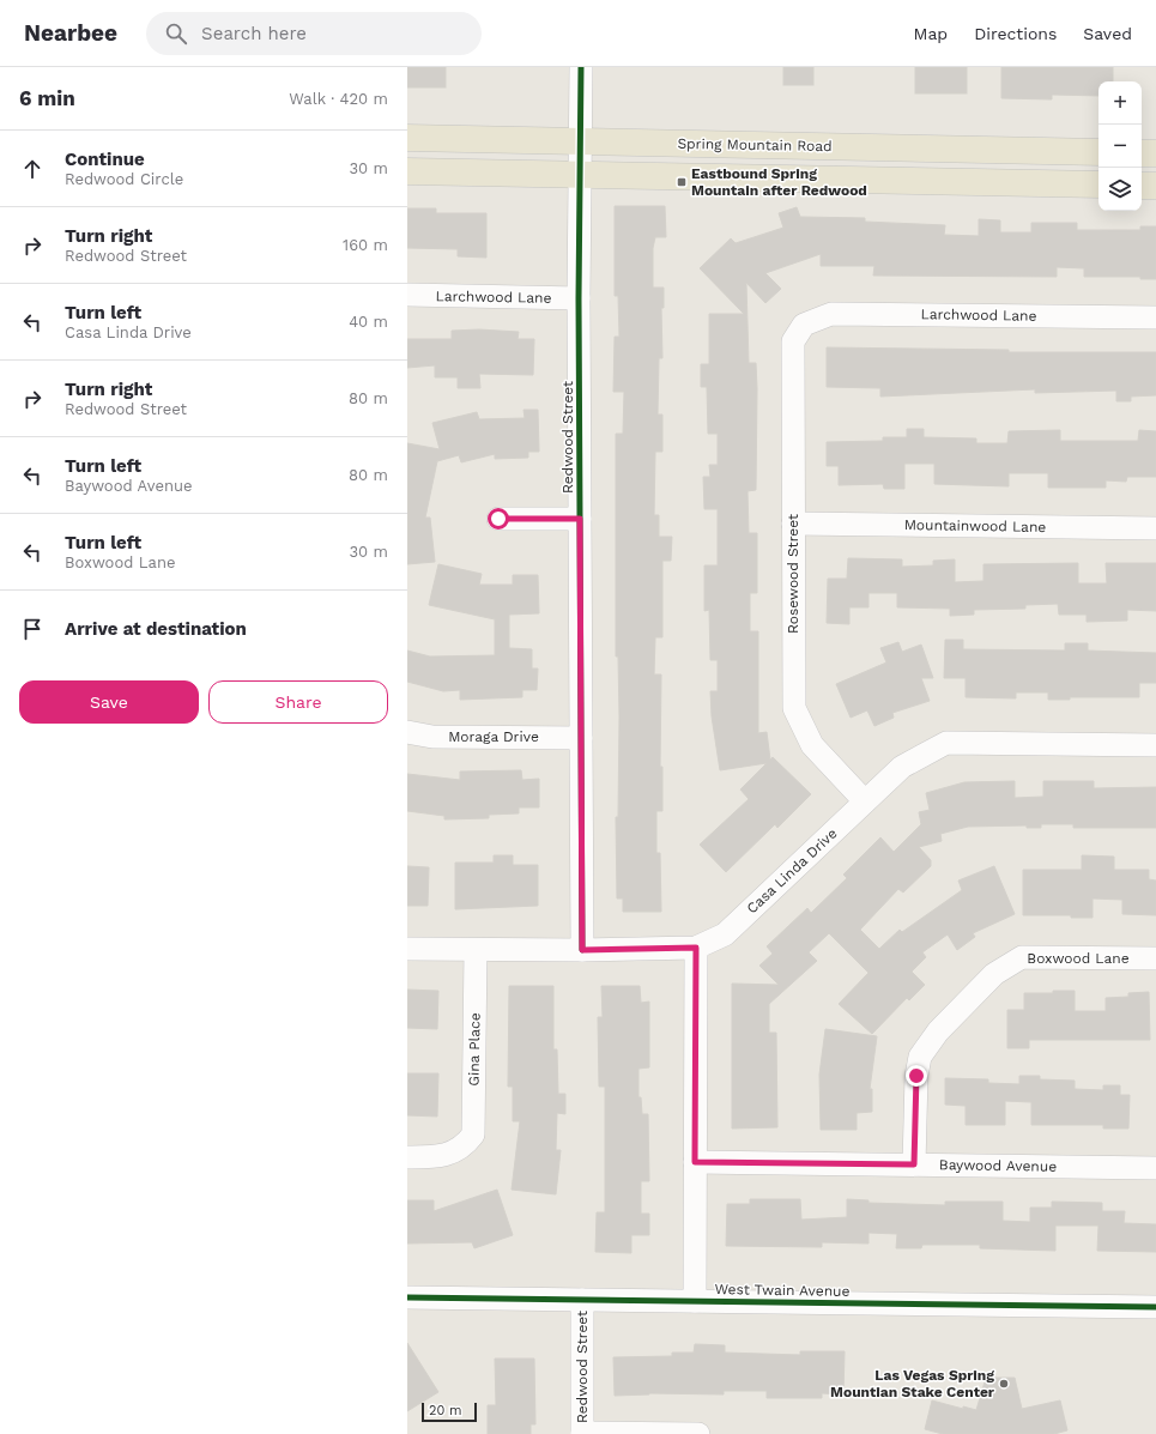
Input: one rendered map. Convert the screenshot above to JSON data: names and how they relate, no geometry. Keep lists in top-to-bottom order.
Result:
{
  "streets": {
    "main road": ["Spring Mountain Road"],
    "street": [
      "Larchwood Lane",
      "Redwood Street",
      "Mountainwood Lane",
      "Rosewood Street",
      "Moraga Drive",
      "Casa Linda Drive",
      "Boxwood Lane",
      "Gina Place",
      "Baywood Avenue",
      "West Twain Avenue"
    ]
  },
  "crossings": [
    ["Spring Mountain Road", "Redwood Street"],
    ["Larchwood Lane", "Redwood Street"],
    ["Larchwood Lane", "Rosewood Street"],
    ["Redwood Street", "Moraga Drive"],
    ["Redwood Street", "Casa Linda Drive"],
    ["Redwood Street", "West Twain Avenue"],
    ["Mountainwood Lane", "Rosewood Street"],
    ["Rosewood Street", "Casa Linda Drive"],
    ["Casa Linda Drive", "Gina Place"],
    ["Boxwood Lane", "Baywood Avenue"]
  ],
  "places": {
    "transit": ["Eastbound Spring Mountain after Redwood"],
    "other": ["Las Vegas Spring Mountian Stake Center"]
  },
  "scale_bar": "20 m",
  "page": {
    "header": "Nearbee",
    "search": "Search here",
    "nav": ["Map", "Directions", "Saved"],
    "heading": ["6 min", "Walk · 420 m"],
    "map_buttons": ["+", "−"],
    "list": [
      ["Continue", "Redwood Circle", "30 m"],
      ["Turn right", "Redwood Street", "160 m"],
      ["Turn left", "Casa Linda Drive", "40 m"],
      ["Turn right", "Redwood Street", "80 m"],
      ["Turn left", "Baywood Avenue", "80 m"],
      ["Turn left", "Boxwood Lane", "30 m"],
      "Arrive at destination"
    ],
    "buttons": ["Save", "Share"],
    "scale": "20 m"
  }
}
